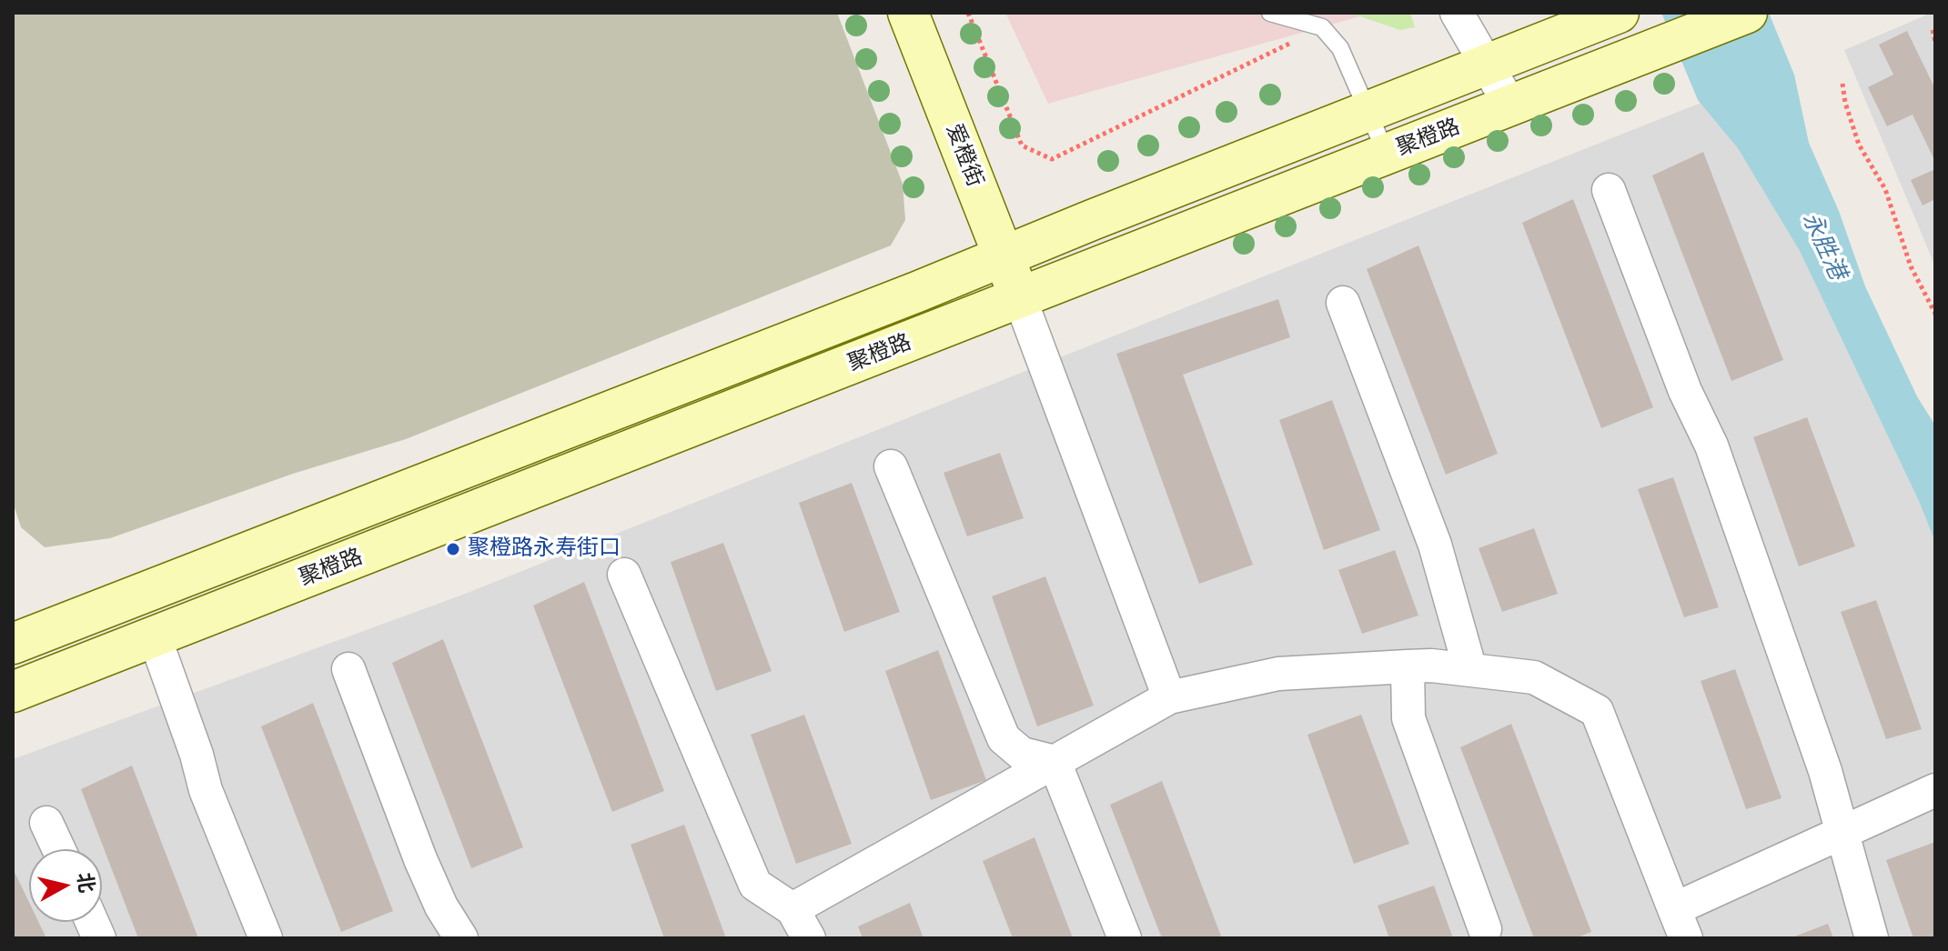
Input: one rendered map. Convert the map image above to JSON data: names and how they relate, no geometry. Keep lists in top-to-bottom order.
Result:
{
  "streets": {
    "street": ["聚橙路", "爱橙街"]
  },
  "crossings": [
    ["聚橙路", "爱橙街"]
  ],
  "water": ["永胜港"],
  "places": ["聚橙路永寿街口"],
  "north": "right"
}
